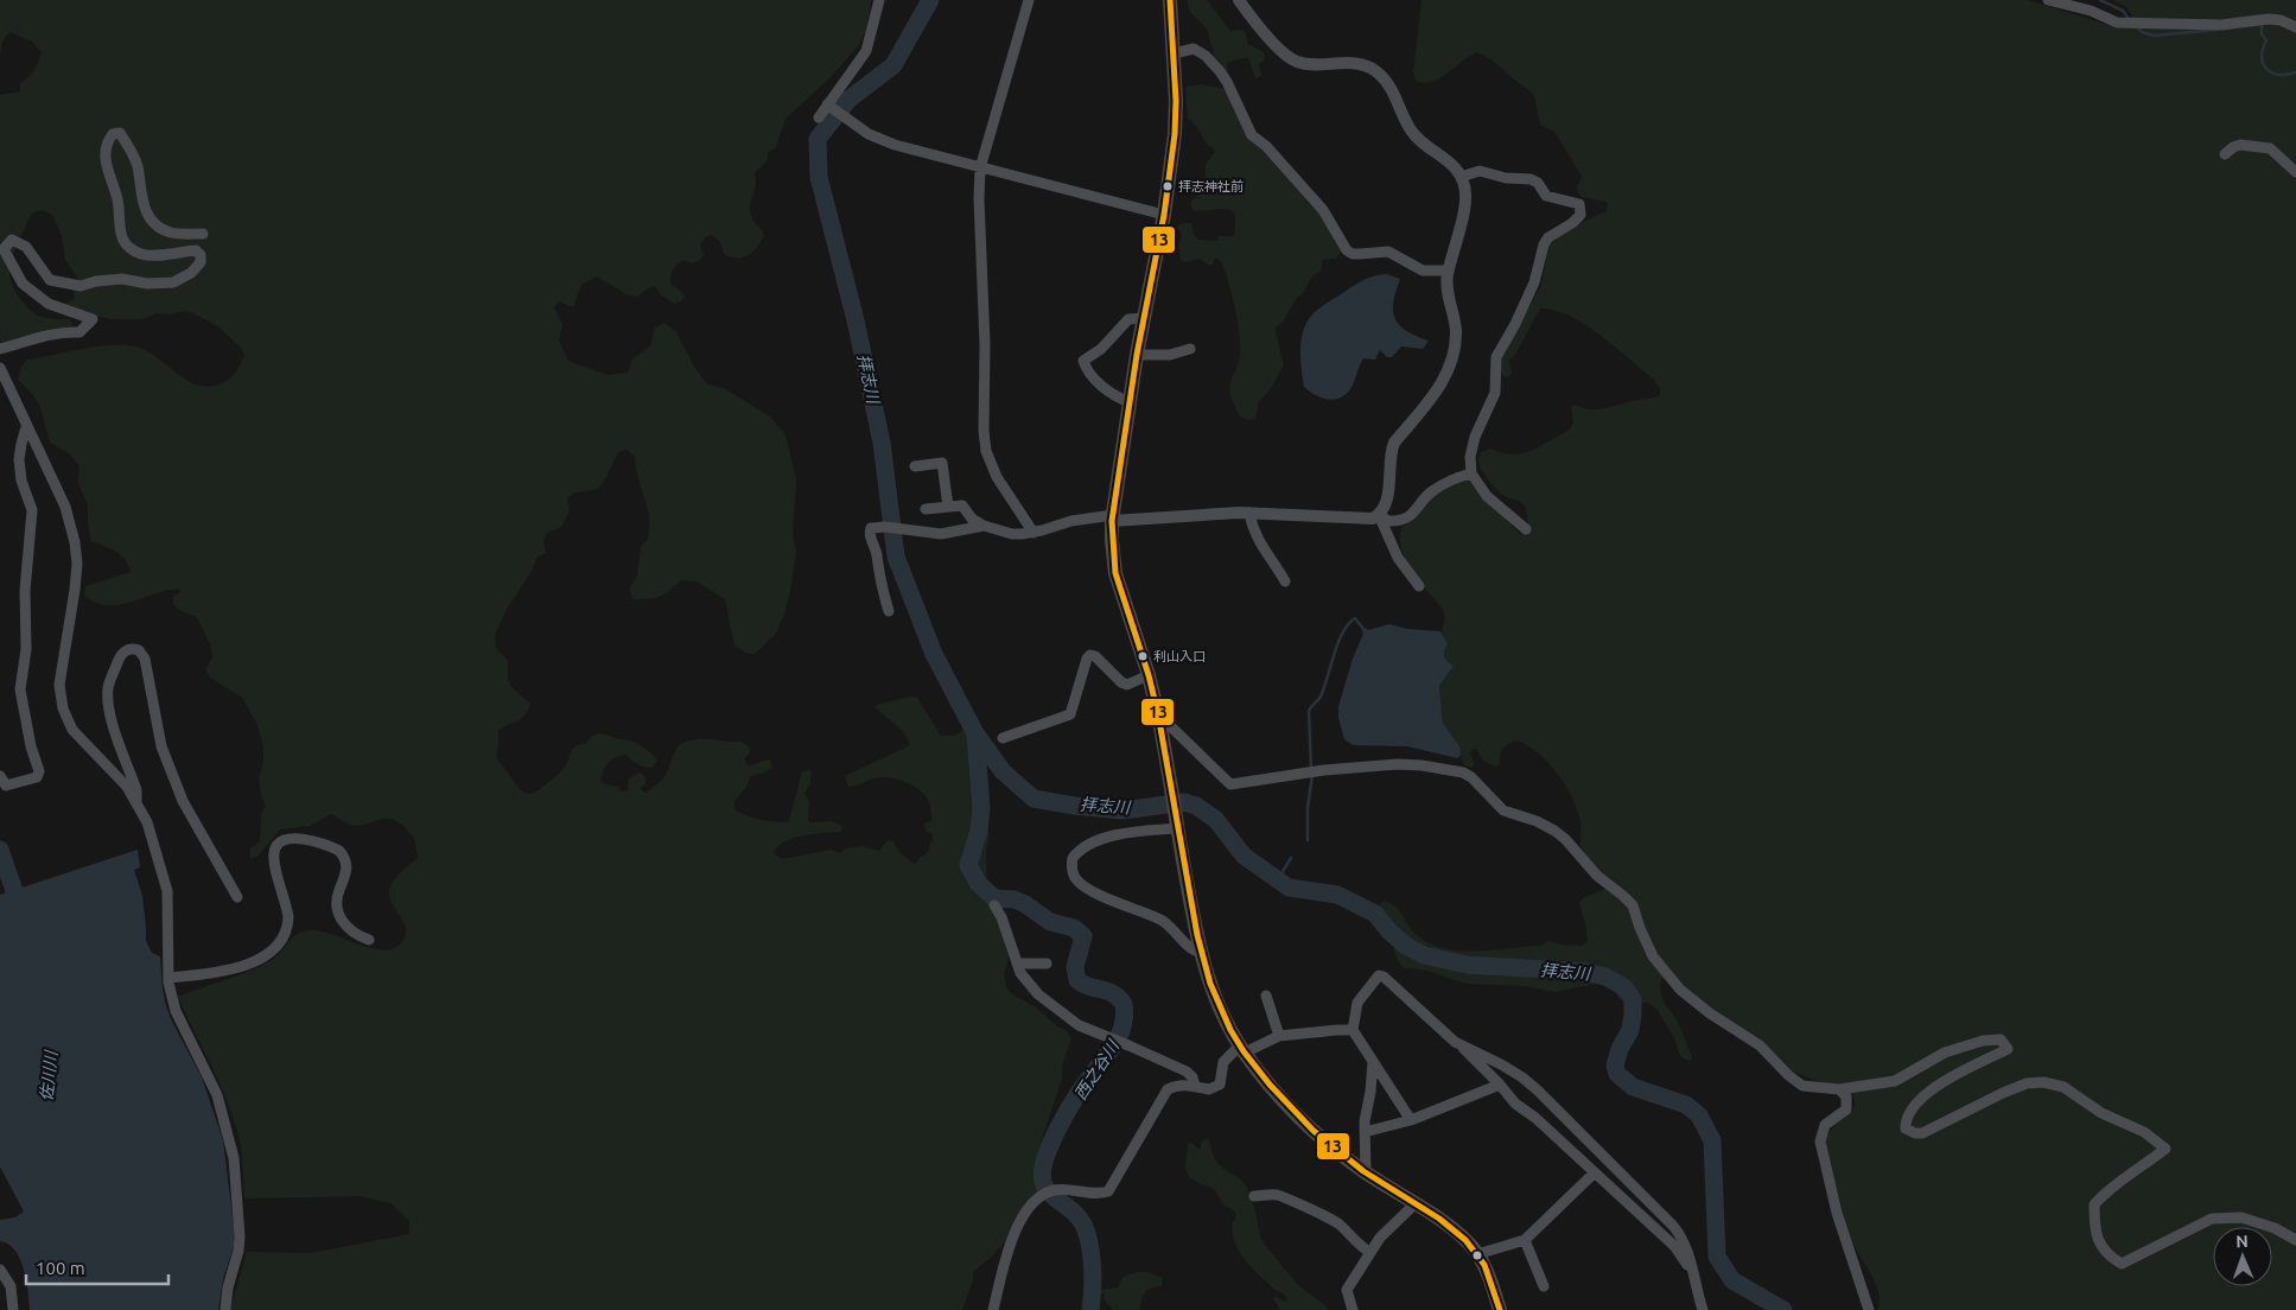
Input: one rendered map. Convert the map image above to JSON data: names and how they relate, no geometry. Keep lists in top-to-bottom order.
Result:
{
  "water": ["拝志川", "西之谷川", "佐川川"],
  "places": ["拝志神社前", "利山入口"],
  "lines": ["transit line 13"],
  "scale_bar": "100 m",
  "north": "top"
}
